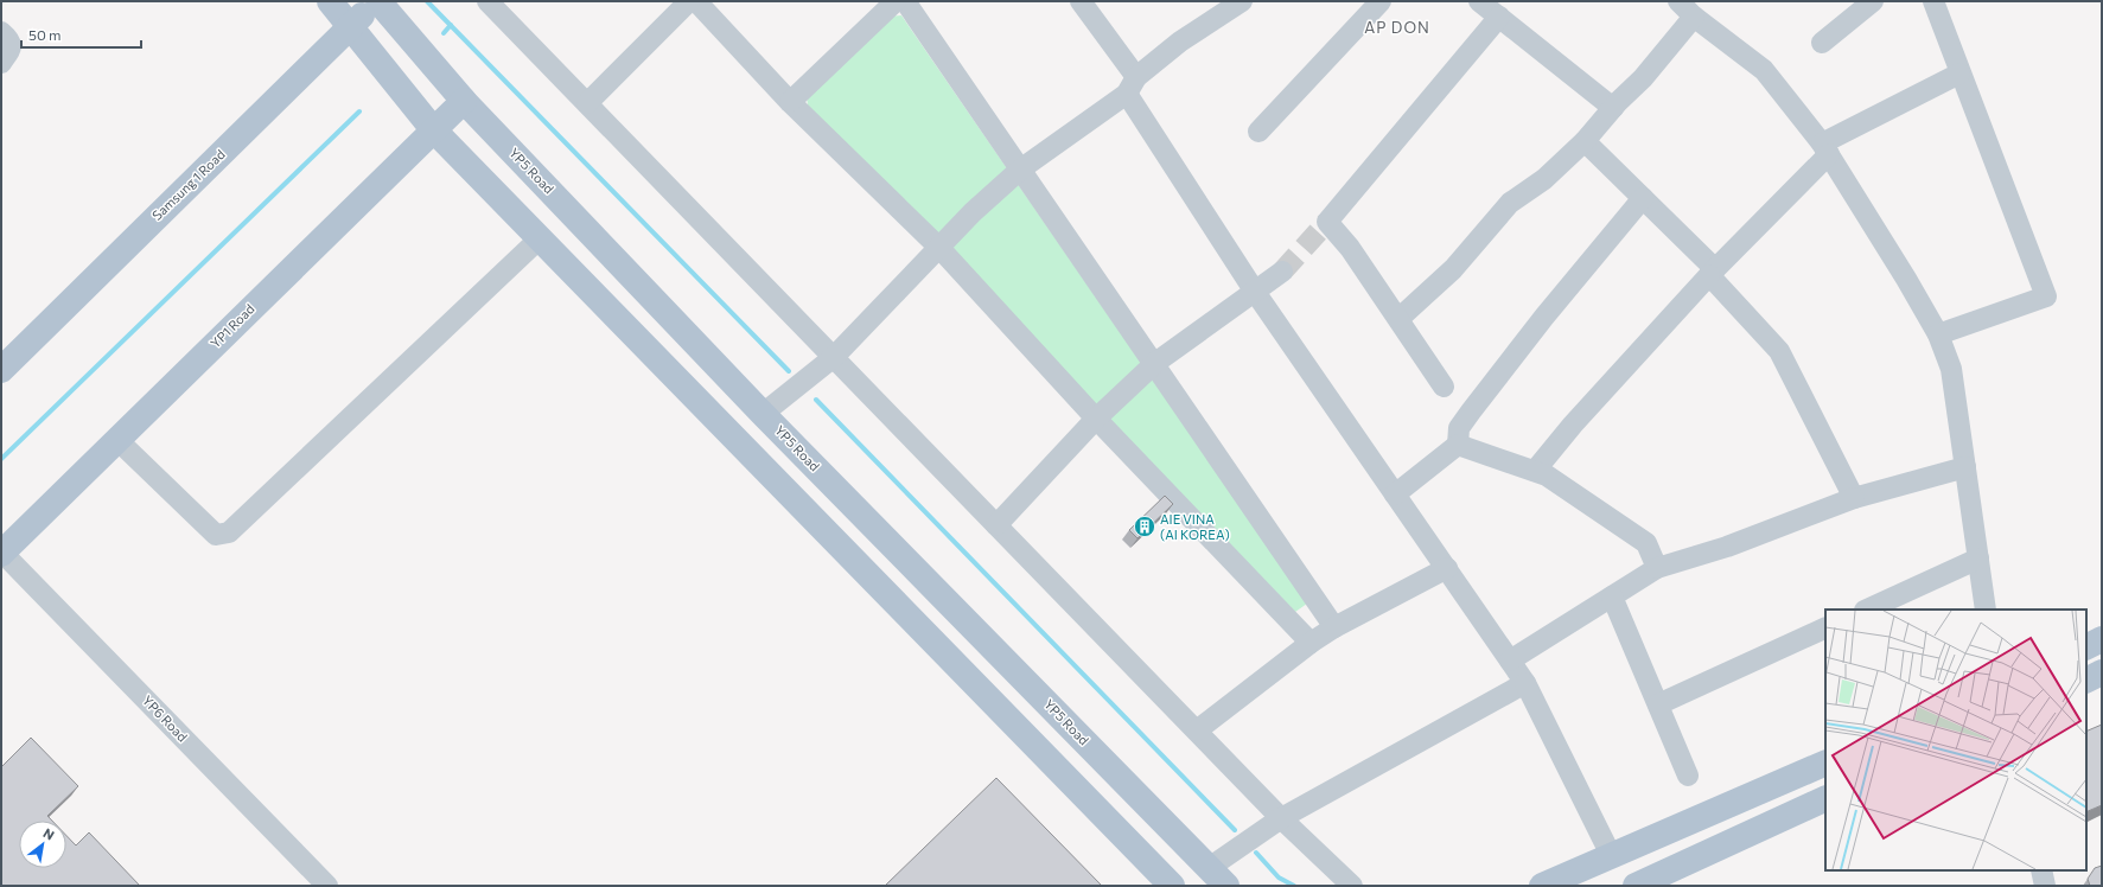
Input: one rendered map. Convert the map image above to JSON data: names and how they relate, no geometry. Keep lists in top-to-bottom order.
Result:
{
  "streets": {
    "main road": ["YP5 Road", "Samsung 1 Road", "YP1 Road"],
    "street": ["YP6 Road"]
  },
  "crossings": [
    ["YP5 Road", "Samsung 1 Road"],
    ["YP5 Road", "YP1 Road"],
    ["YP1 Road", "YP6 Road"]
  ],
  "districts": ["AP DON"],
  "places": {
    "building": ["AIE VINA (AI KOREA)"]
  },
  "scale_bar": "50 m",
  "north": "top right"
}
